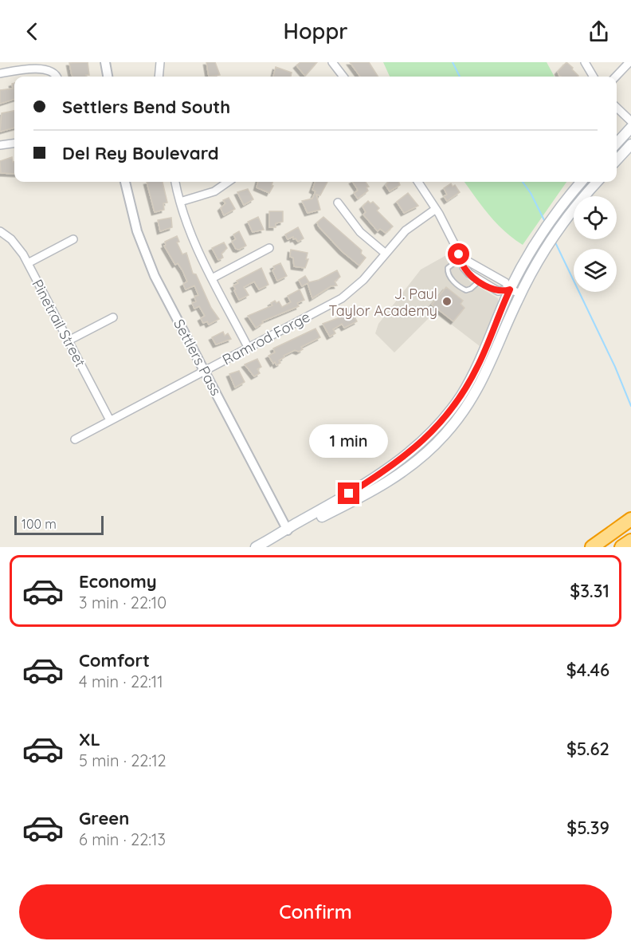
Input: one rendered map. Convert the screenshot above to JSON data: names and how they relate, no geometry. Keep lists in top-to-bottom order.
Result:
{
  "streets": {
    "street": ["Pinetrail Street", "Ramrod Forge", "Settlers Pass"]
  },
  "crossings": [
    ["Pinetrail Street", "Ramrod Forge"],
    ["Ramrod Forge", "Settlers Pass"]
  ],
  "places": ["J. Paul Taylor Academy"],
  "scale_bar": "100 m",
  "page": {
    "header": "Hoppr",
    "banner": ["Settlers Bend South", "Del Rey Boulevard"],
    "bubble": "1 min",
    "scale": "100 m",
    "list": [
      {
        "name": "Economy",
        "note": "3 min · 22:10",
        "value": "$3.31"
      },
      {
        "name": "Comfort",
        "note": "4 min · 22:11",
        "value": "$4.46"
      },
      {
        "name": "XL",
        "note": "5 min · 22:12",
        "value": "$5.62"
      },
      {
        "name": "Green",
        "note": "6 min · 22:13",
        "value": "$5.39"
      }
    ],
    "buttons": "Confirm"
  }
}
